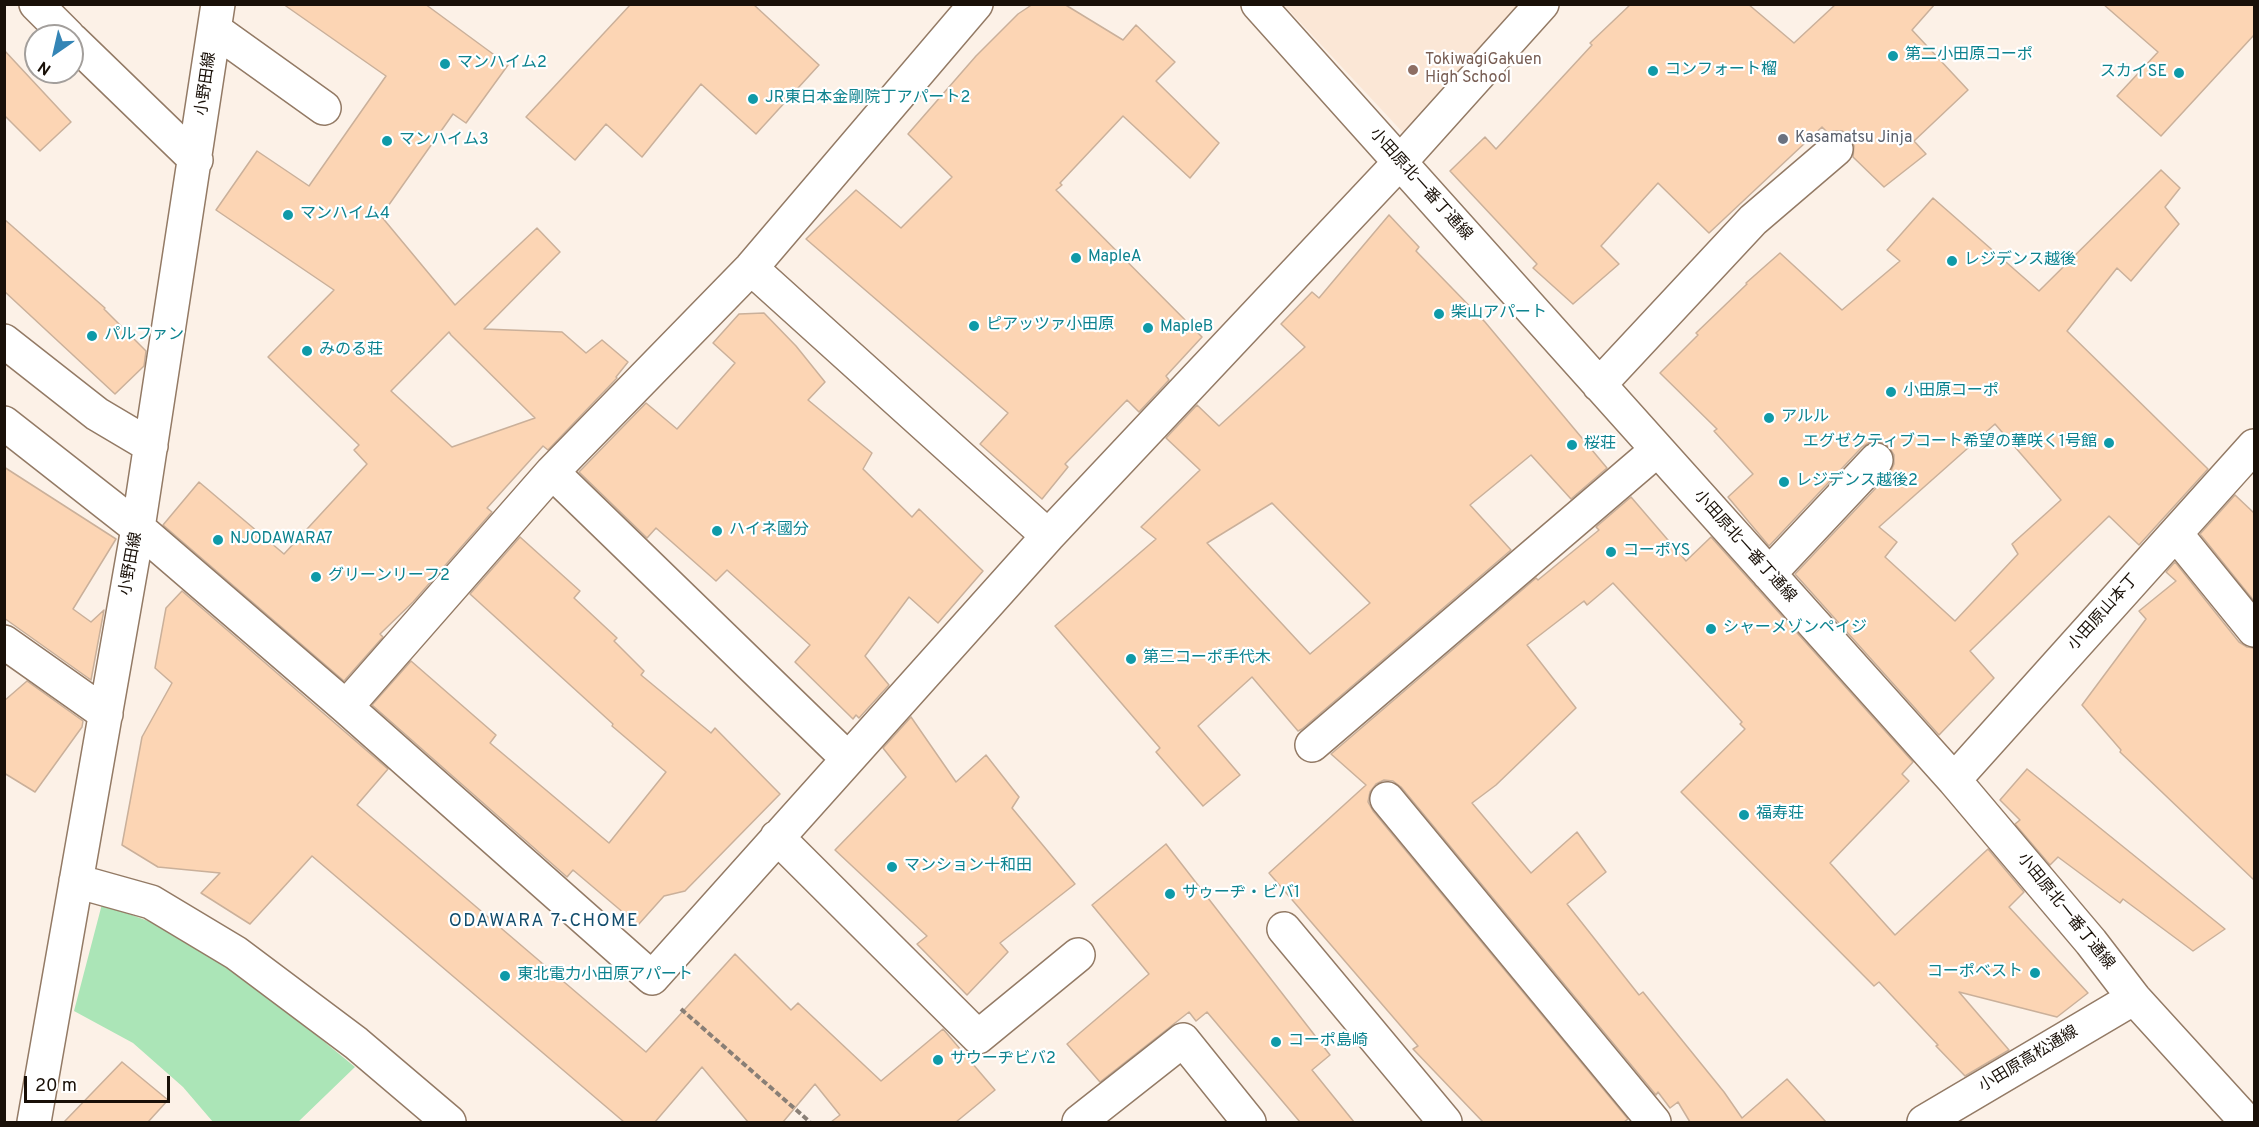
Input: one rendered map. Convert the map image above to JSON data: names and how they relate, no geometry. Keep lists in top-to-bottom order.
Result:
{
  "streets": {
    "street": [
      "小野田線",
      "小田原北一番丁通線",
      "小田原山本丁",
      "小田原高松通線"
    ]
  },
  "crossings": [
    ["小田原北一番丁通線", "小田原山本丁"],
    ["小田原北一番丁通線", "小田原高松通線"]
  ],
  "districts": ["ODAWARA 7-CHOME"],
  "places": [
    "第二小田原コーポ",
    "マンハイム2",
    "TokiwagiGakuen High School",
    "コンフォート榴",
    "スカイSE",
    "JR東日本金剛院丁アパート2",
    "Kasamatsu Jinja",
    "マンハイム3",
    "マンハイム4",
    "MapleA",
    "レジデンス越後",
    "柴山アパート",
    "ピアッツァ小田原",
    "MapleB",
    "パルファン",
    "みのる荘",
    "小田原コーポ",
    "アルル",
    "エグゼクティブコート希望の華咲く1号館",
    "桜荘",
    "レジデンス越後2",
    "ハイネ國分",
    "NJODAWARA7",
    "コーポYS",
    "グリーンリーフ2",
    "シャーメゾンペイジ",
    "第三コーポ手代木",
    "福寿荘",
    "マンション十和田",
    "サゥーヂ・ビバ1",
    "コーポベスト",
    "東北電力小田原アパート",
    "コーポ島崎",
    "サウーヂビバ2"
  ],
  "scale_bar": "20 m",
  "north": "bottom left"
}
